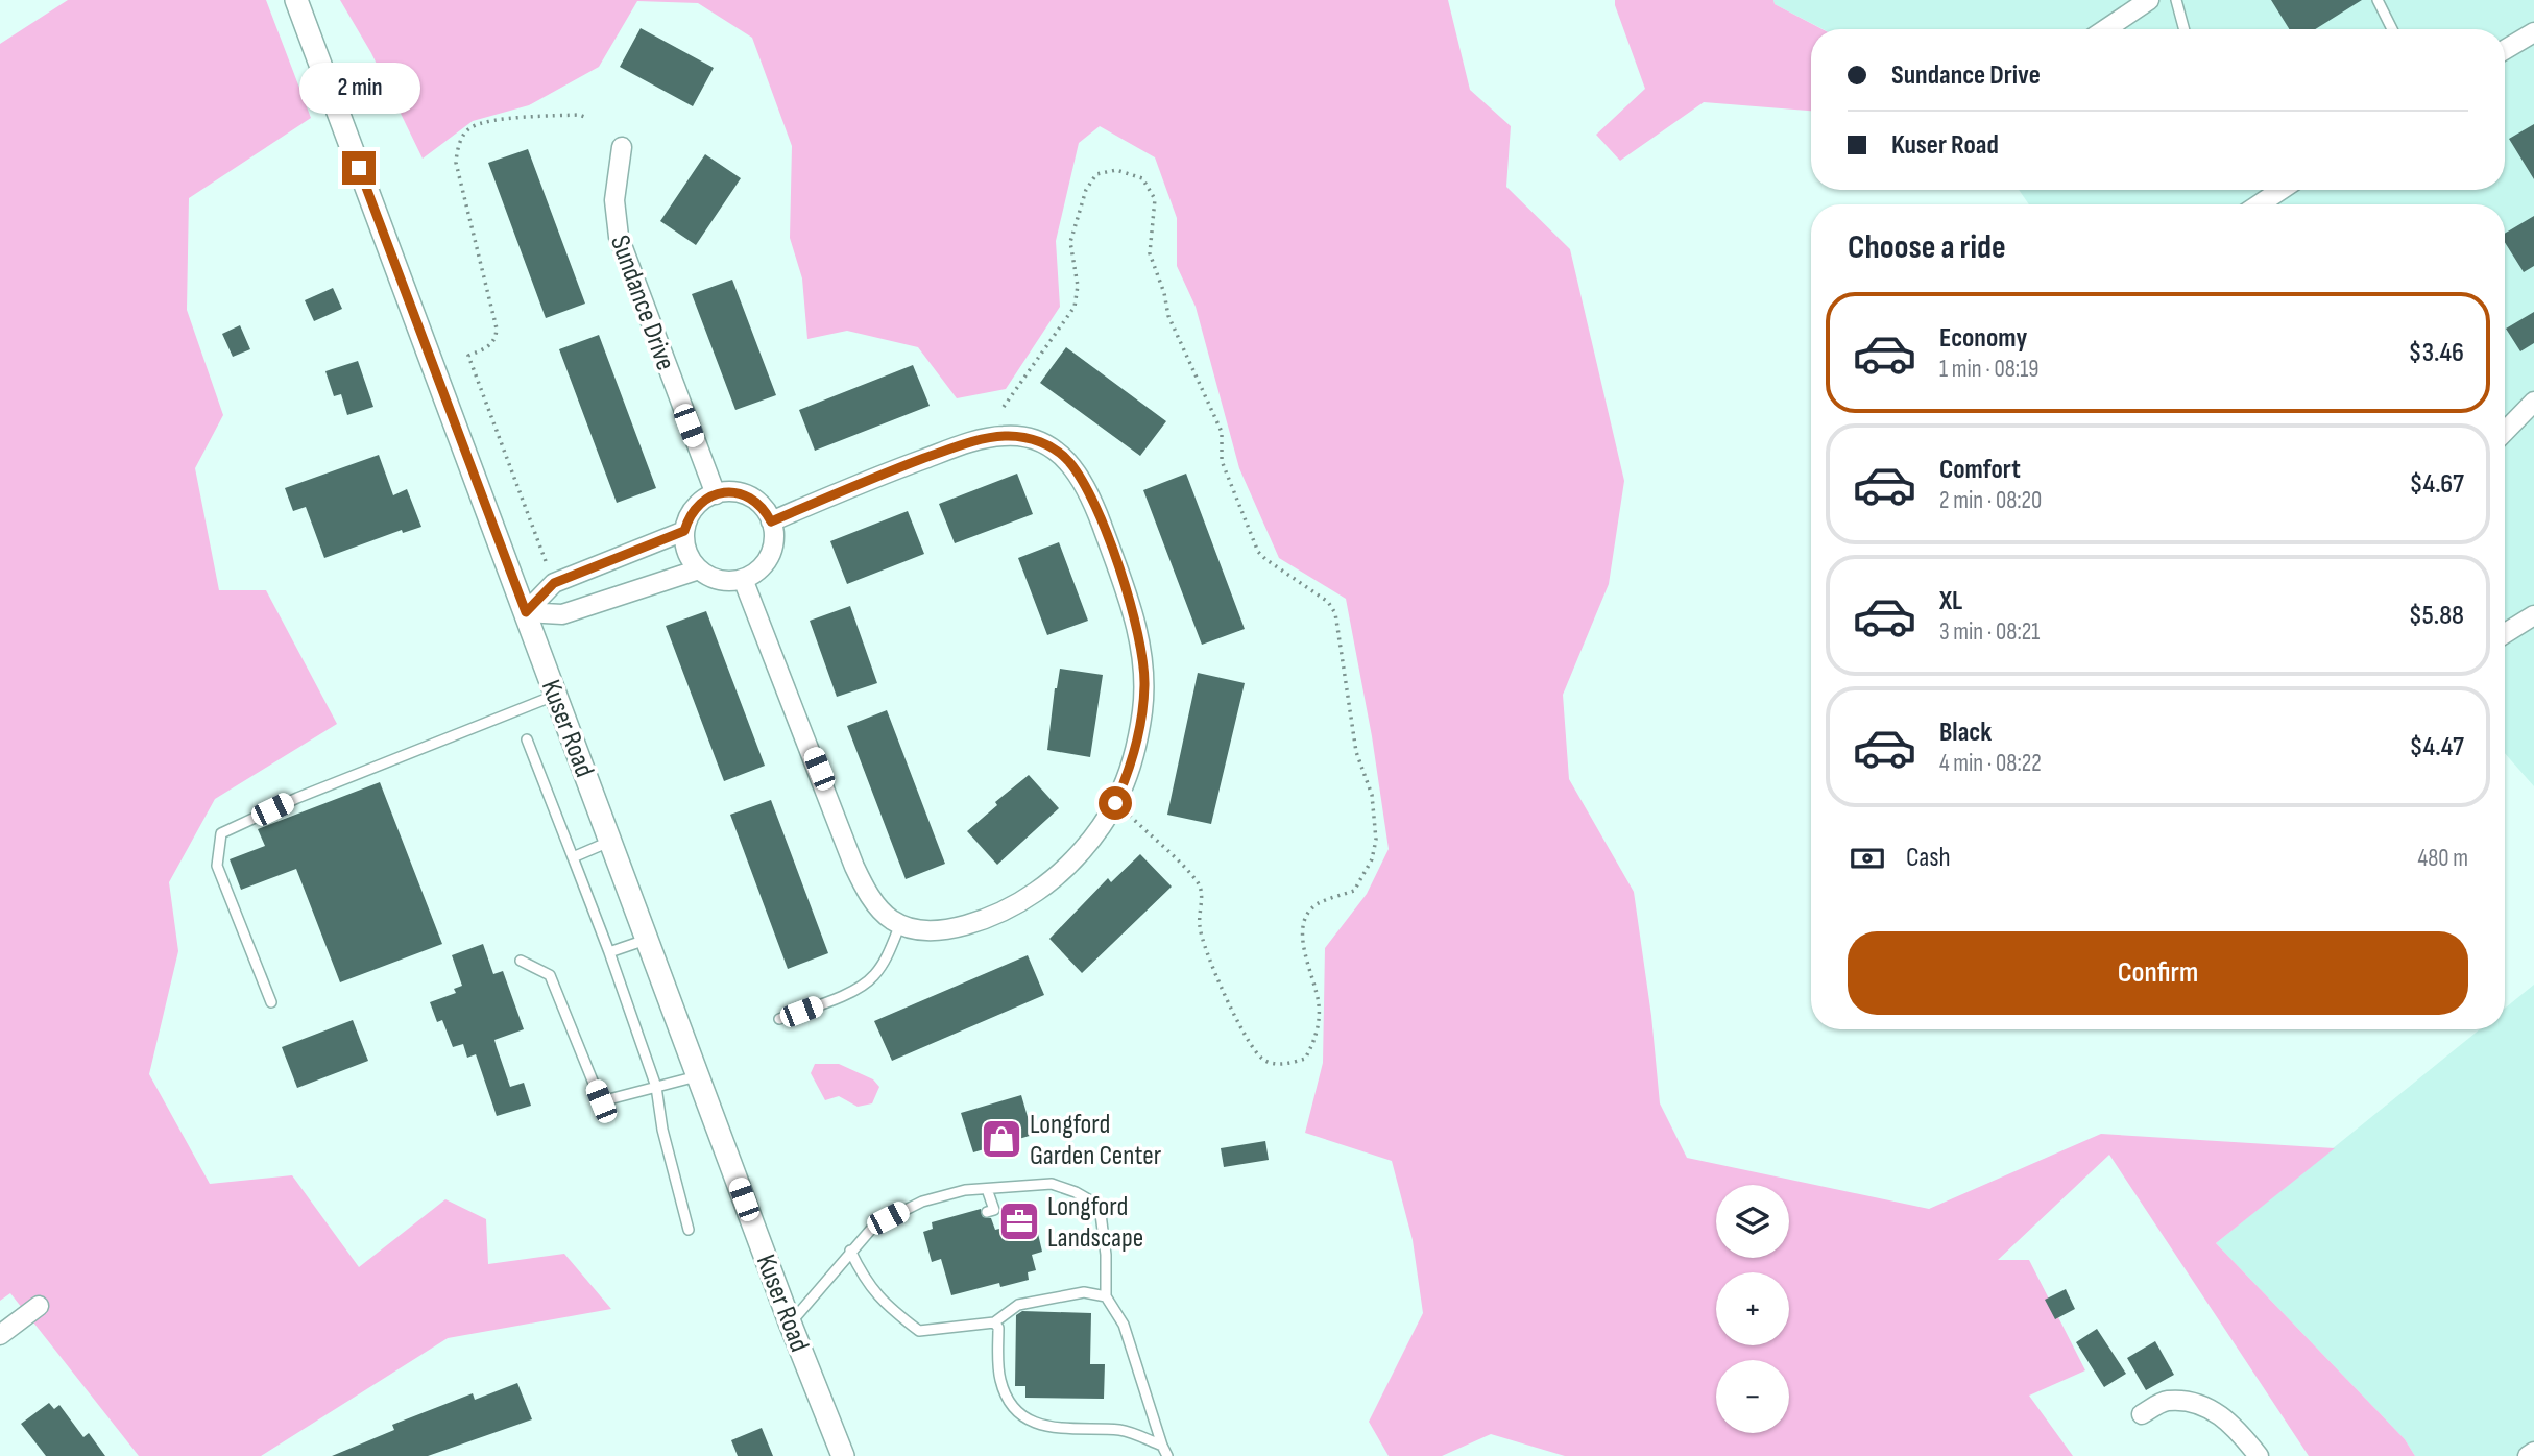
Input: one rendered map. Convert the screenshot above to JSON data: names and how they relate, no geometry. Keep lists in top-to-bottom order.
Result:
{
  "streets": {
    "street": ["Sundance Drive", "Kuser Road"]
  },
  "places": {
    "shop": ["Longford Garden Center"],
    "office": ["Longford Landscape"]
  },
  "page": {
    "banner": ["Sundance Drive", "Kuser Road"],
    "bubble": "2 min",
    "heading": "Choose a ride",
    "list": [
      {
        "name": "Economy",
        "note": "1 min · 08:19",
        "value": "$3.46"
      },
      {
        "name": "Comfort",
        "note": "2 min · 08:20",
        "value": "$4.67"
      },
      {
        "name": "XL",
        "note": "3 min · 08:21",
        "value": "$5.88"
      },
      {
        "name": "Black",
        "note": "4 min · 08:22",
        "value": "$4.47"
      }
    ],
    "pay": ["Cash", "480 m"],
    "buttons": "Confirm",
    "map_buttons": ["+", "−"]
  }
}
